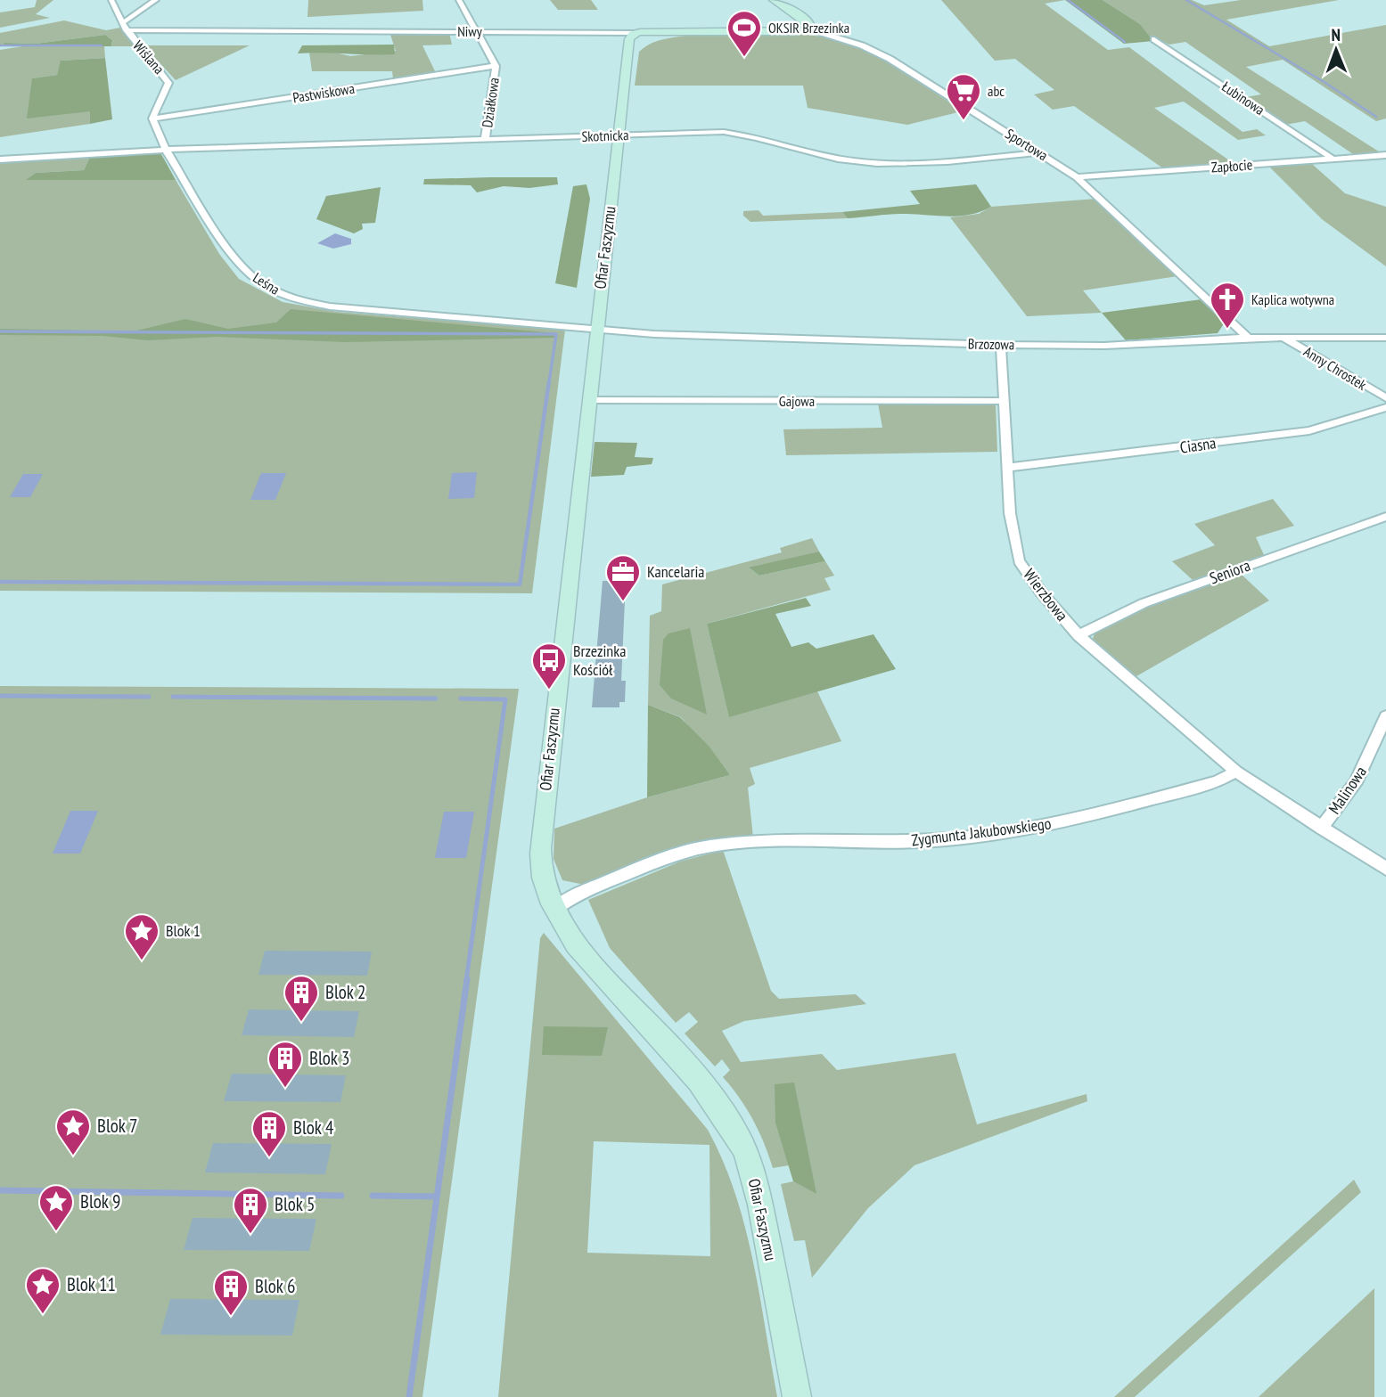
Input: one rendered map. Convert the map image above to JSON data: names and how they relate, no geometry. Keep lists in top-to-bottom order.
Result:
{
  "streets": {
    "street": [
      "Niwy",
      "Wiślana",
      "Pastwiskowa",
      "Łubinowa",
      "Działkowa",
      "Skotnicka",
      "Sportowa",
      "Zapłocie",
      "Ofiar Faszyzmu",
      "Leśna",
      "Brzozowa",
      "Anny Chrostek",
      "Gajowa",
      "Ciasna",
      "Seniora",
      "Wierzbowa",
      "Malinowa",
      "Zygmunta Jakubowskiego"
    ]
  },
  "crossings": [
    ["Niwy", "Wiślana"],
    ["Niwy", "Działkowa"],
    ["Niwy", "Sportowa"],
    ["Niwy", "Ofiar Faszyzmu"],
    ["Wiślana", "Pastwiskowa"],
    ["Pastwiskowa", "Działkowa"],
    ["Łubinowa", "Zapłocie"],
    ["Działkowa", "Skotnicka"],
    ["Skotnicka", "Sportowa"],
    ["Skotnicka", "Ofiar Faszyzmu"],
    ["Skotnicka", "Leśna"],
    ["Sportowa", "Zapłocie"],
    ["Sportowa", "Brzozowa"],
    ["Ofiar Faszyzmu", "Leśna"],
    ["Ofiar Faszyzmu", "Brzozowa"],
    ["Ofiar Faszyzmu", "Gajowa"],
    ["Ofiar Faszyzmu", "Zygmunta Jakubowskiego"],
    ["Leśna", "Brzozowa"],
    ["Brzozowa", "Anny Chrostek"],
    ["Brzozowa", "Wierzbowa"],
    ["Gajowa", "Wierzbowa"],
    ["Ciasna", "Wierzbowa"],
    ["Seniora", "Wierzbowa"],
    ["Wierzbowa", "Zygmunta Jakubowskiego"]
  ],
  "places": {
    "sports": ["OKSIR Brzezinka"],
    "supermarket": ["abc"],
    "church": ["Kaplica wotywna"],
    "office": ["Kancelaria"],
    "bus stop": ["Brzezinka Kościół"],
    "place": [
      "Blok 1",
      "Blok 7",
      "Blok 9",
      "Blok 11"
    ],
    "building": [
      "Blok 2",
      "Blok 3",
      "Blok 4",
      "Blok 5",
      "Blok 6"
    ]
  },
  "north": "top"
}
